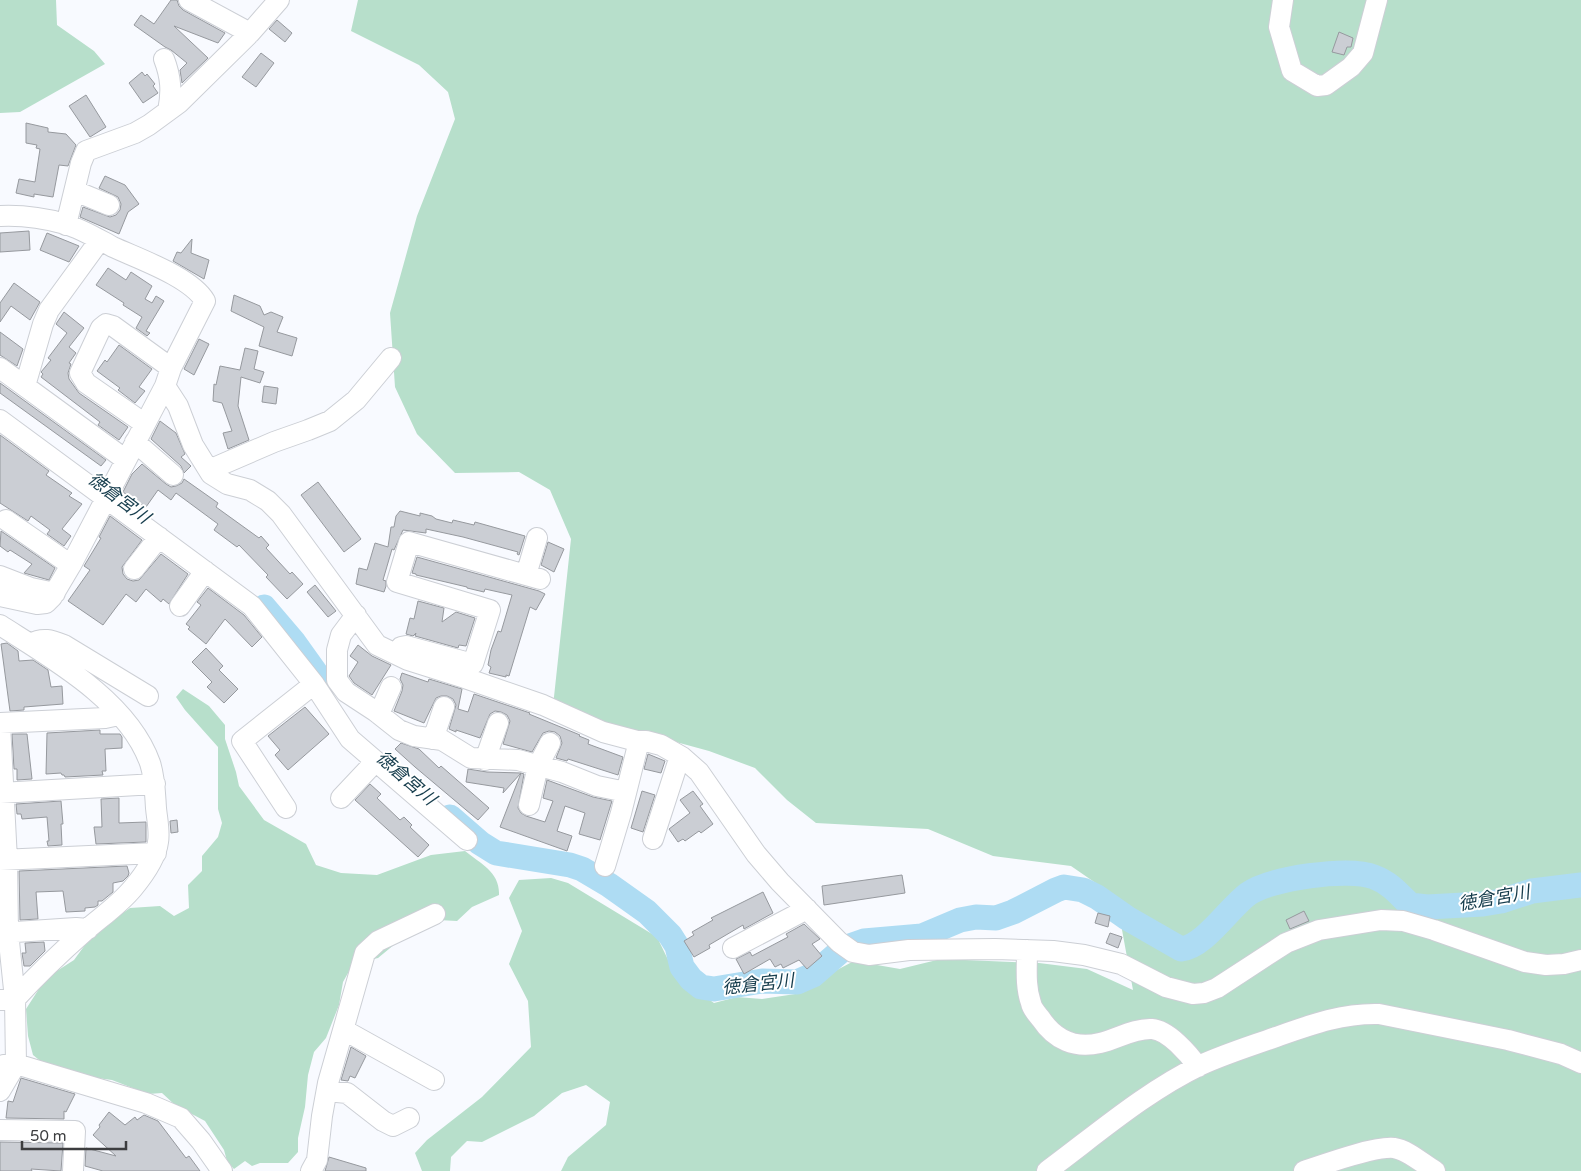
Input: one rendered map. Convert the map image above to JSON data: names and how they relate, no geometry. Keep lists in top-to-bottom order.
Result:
{
  "water": ["徳倉宮川"],
  "scale_bar": "50 m"
}
